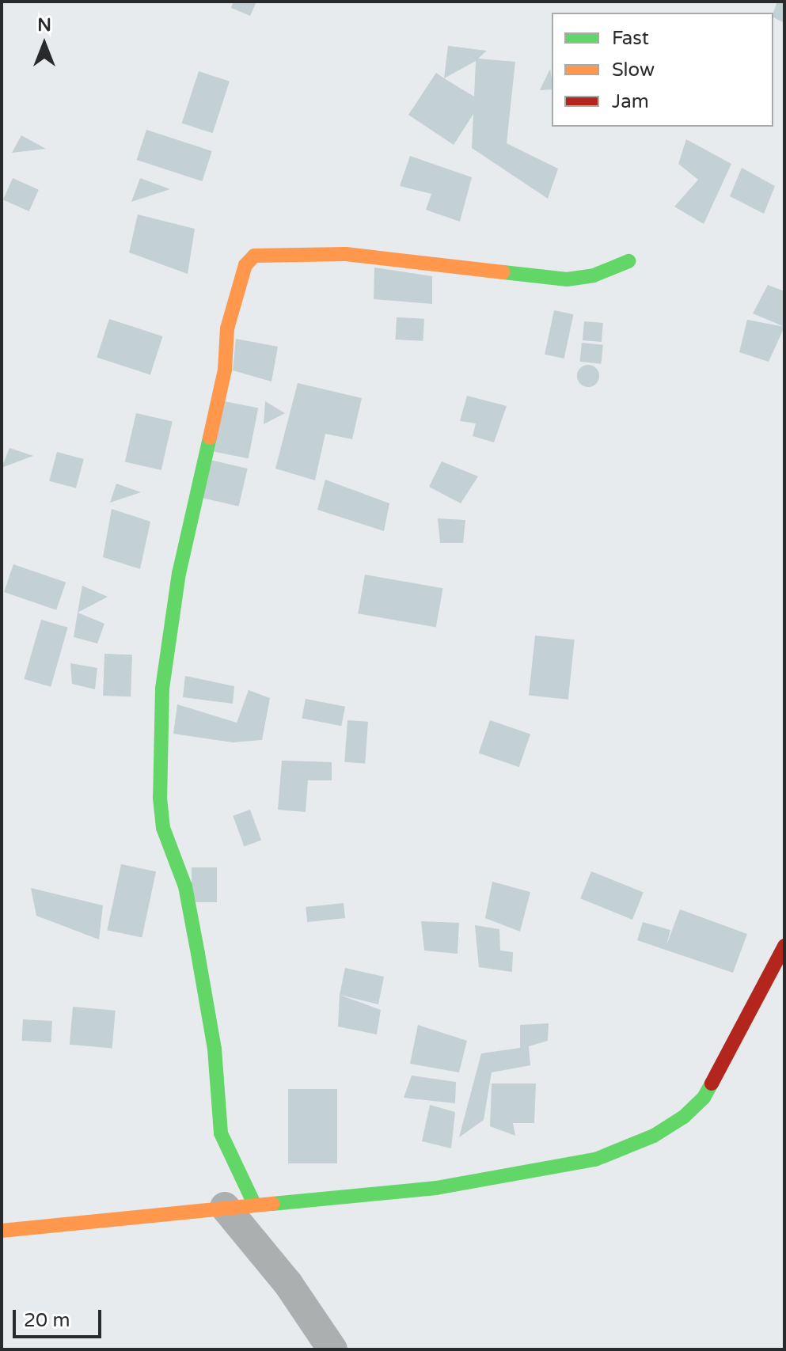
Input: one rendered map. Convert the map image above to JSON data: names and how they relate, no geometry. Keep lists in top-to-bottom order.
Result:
{
  "legend": ["Fast", "Slow", "Jam"],
  "scale_bar": "20 m",
  "north": "top"
}
